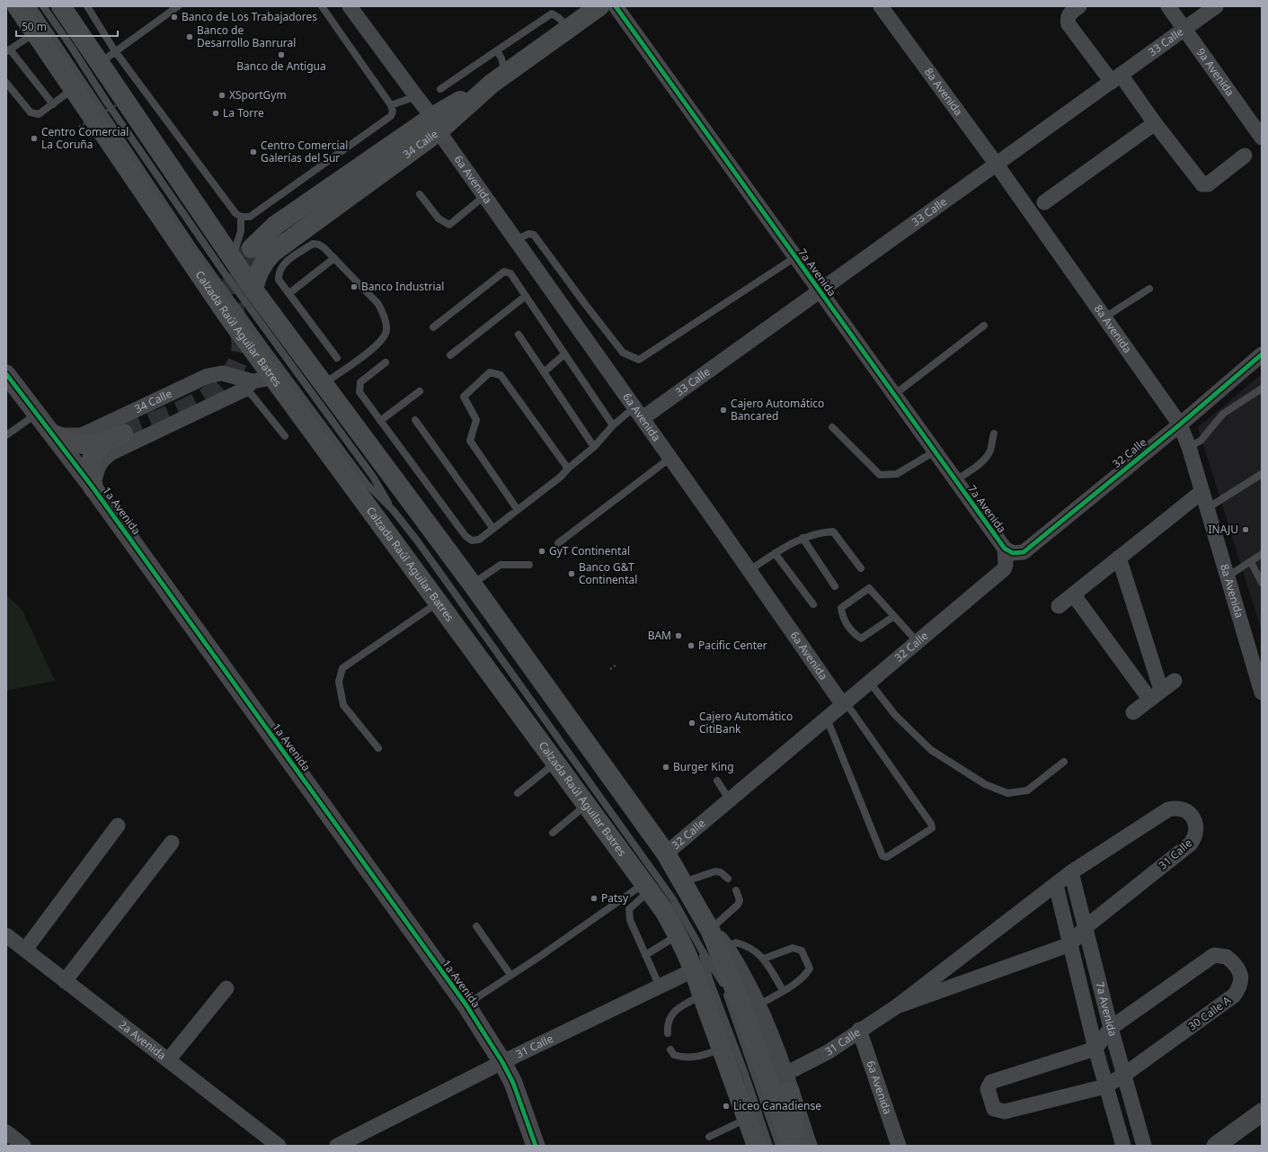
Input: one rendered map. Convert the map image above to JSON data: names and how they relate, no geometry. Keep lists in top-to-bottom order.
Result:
{
  "streets": {
    "main road": ["34 Calle", "Calzada Raúl Aguilar Batres"],
    "street": [
      "33 Calle",
      "9a Avenida",
      "8a Avenida",
      "6a Avenida",
      "7a Avenida",
      "32 Calle",
      "1a Avenida",
      "31 Calle",
      "30 Calle A",
      "2a Avenida"
    ]
  },
  "crossings": [
    ["33 Calle", "9a Avenida"],
    ["33 Calle", "8a Avenida"],
    ["33 Calle", "6a Avenida"],
    ["33 Calle", "7a Avenida"],
    ["8a Avenida", "32 Calle"],
    ["34 Calle", "6a Avenida"],
    ["34 Calle", "Calzada Raúl Aguilar Batres"],
    ["34 Calle", "1a Avenida"],
    ["6a Avenida", "32 Calle"],
    ["6a Avenida", "31 Calle"],
    ["7a Avenida", "32 Calle"],
    ["7a Avenida", "31 Calle"],
    ["7a Avenida", "30 Calle A"],
    ["Calzada Raúl Aguilar Batres", "31 Calle"],
    ["1a Avenida", "31 Calle"]
  ],
  "places": [
    "Banco de Los Trabajadores",
    "Banco de Desarrollo Banrural",
    "Banco de Antigua",
    "XSportGym",
    "La Torre",
    "Centro Comercial La Coruña",
    "Centro Comercial Galerías del Sur",
    "Banco Industrial",
    "Cajero Automático Bancared",
    "INAJU",
    "GyT Continental",
    "Banco G&T Continental",
    "BAM",
    "Pacific Center",
    "Cajero Automático CitiBank",
    "Burger King",
    "Patsy",
    "Liceo Canadiense"
  ],
  "scale_bar": "50 m"
}
